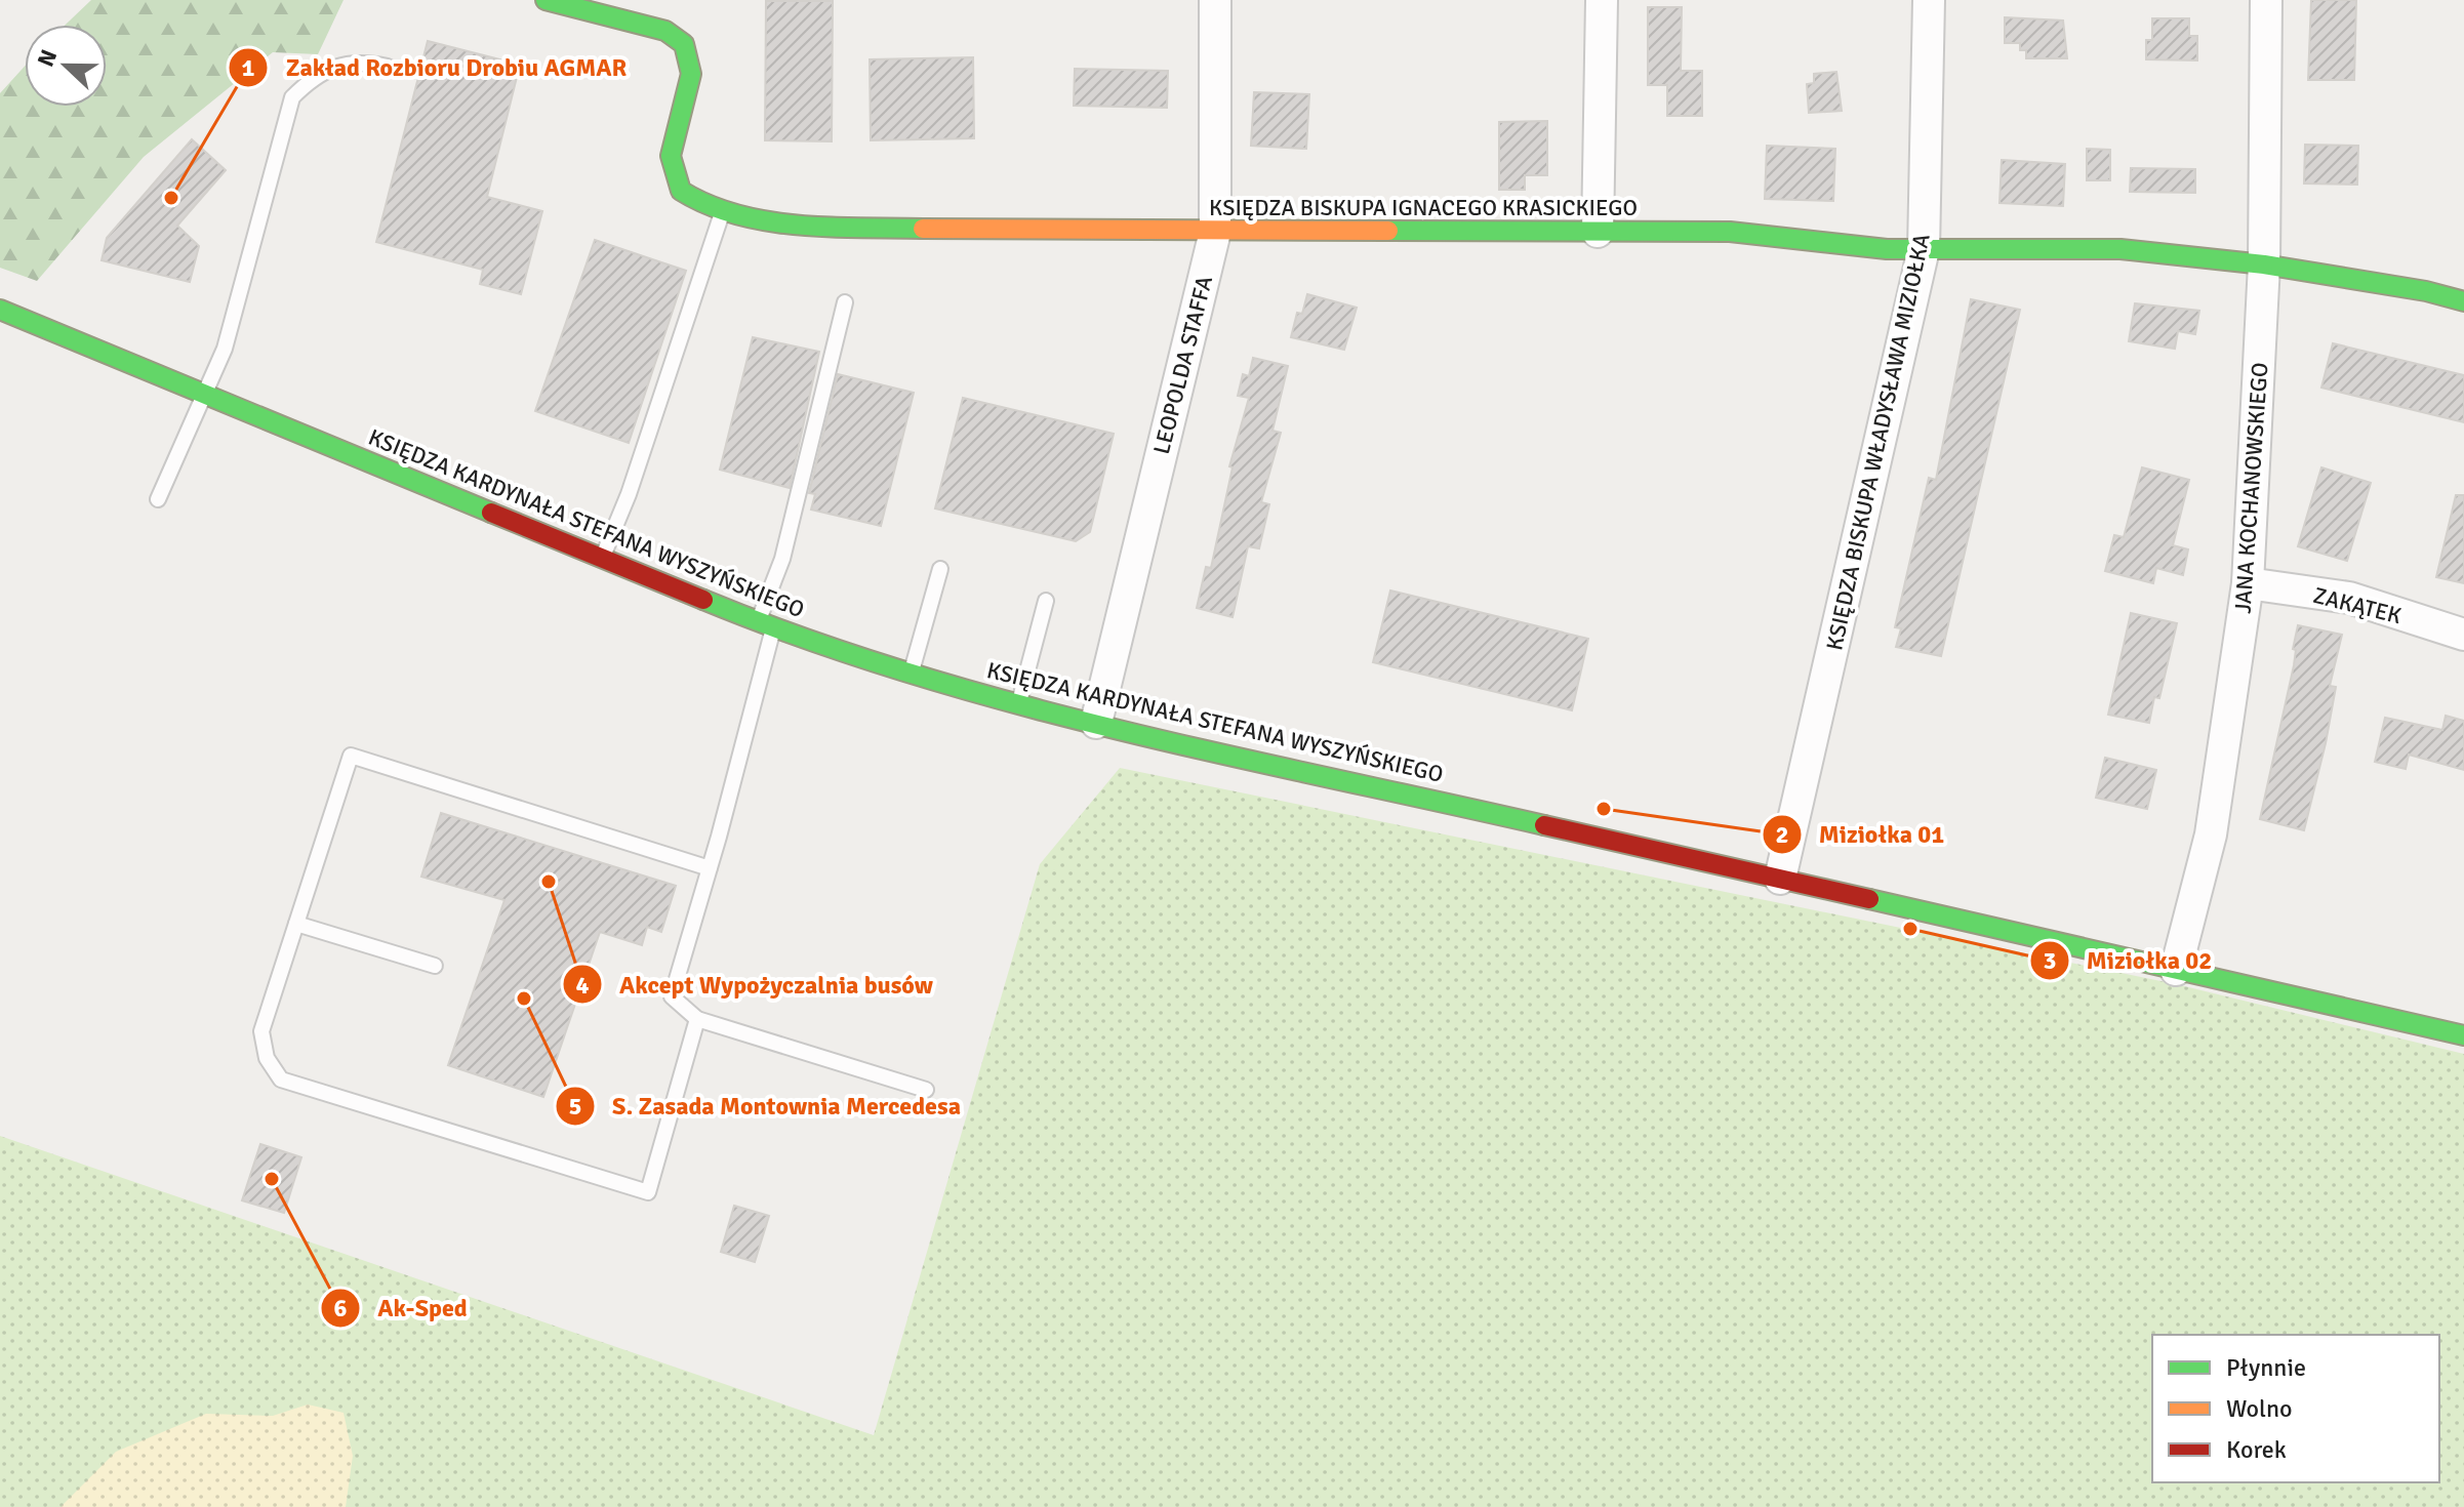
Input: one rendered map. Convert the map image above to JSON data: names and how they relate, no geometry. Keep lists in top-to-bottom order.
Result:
{
  "streets": {
    "street": [
      "KSIĘDZA BISKUPA IGNACEGO KRASICKIEGO",
      "LEOPOLDA STAFFA",
      "KSIĘDZA BISKUPA WŁADYSŁAWA MIZIOŁKA",
      "JANA KOCHANOWSKIEGO",
      "KSIĘDZA KARDYNAŁA STEFANA WYSZYŃSKIEGO",
      "ZAKĄTEK"
    ]
  },
  "crossings": [
    ["KSIĘDZA BISKUPA IGNACEGO KRASICKIEGO", "LEOPOLDA STAFFA"],
    ["KSIĘDZA BISKUPA IGNACEGO KRASICKIEGO", "KSIĘDZA BISKUPA WŁADYSŁAWA MIZIOŁKA"],
    ["KSIĘDZA BISKUPA IGNACEGO KRASICKIEGO", "JANA KOCHANOWSKIEGO"],
    ["LEOPOLDA STAFFA", "KSIĘDZA KARDYNAŁA STEFANA WYSZYŃSKIEGO"],
    ["KSIĘDZA BISKUPA WŁADYSŁAWA MIZIOŁKA", "KSIĘDZA KARDYNAŁA STEFANA WYSZYŃSKIEGO"],
    ["JANA KOCHANOWSKIEGO", "KSIĘDZA KARDYNAŁA STEFANA WYSZYŃSKIEGO"],
    ["JANA KOCHANOWSKIEGO", "ZAKĄTEK"]
  ],
  "places": [
    "Zakład Rozbioru Drobiu AGMAR",
    "Miziołka 01",
    "Akcept Wypożyczalnia busów",
    "Miziołka 02",
    "S. Zasada Montownia Mercedesa",
    "Ak-Sped"
  ],
  "legend": ["Płynnie", "Wolno", "Korek"],
  "north": "left"
}
